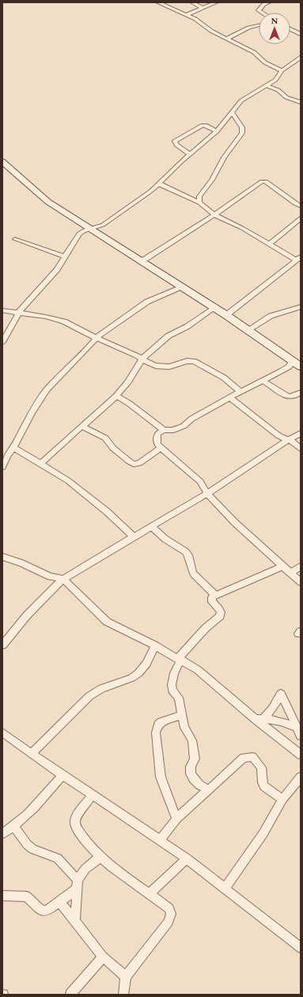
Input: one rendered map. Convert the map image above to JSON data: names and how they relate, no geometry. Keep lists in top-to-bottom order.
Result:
{
  "north": "top"
}
